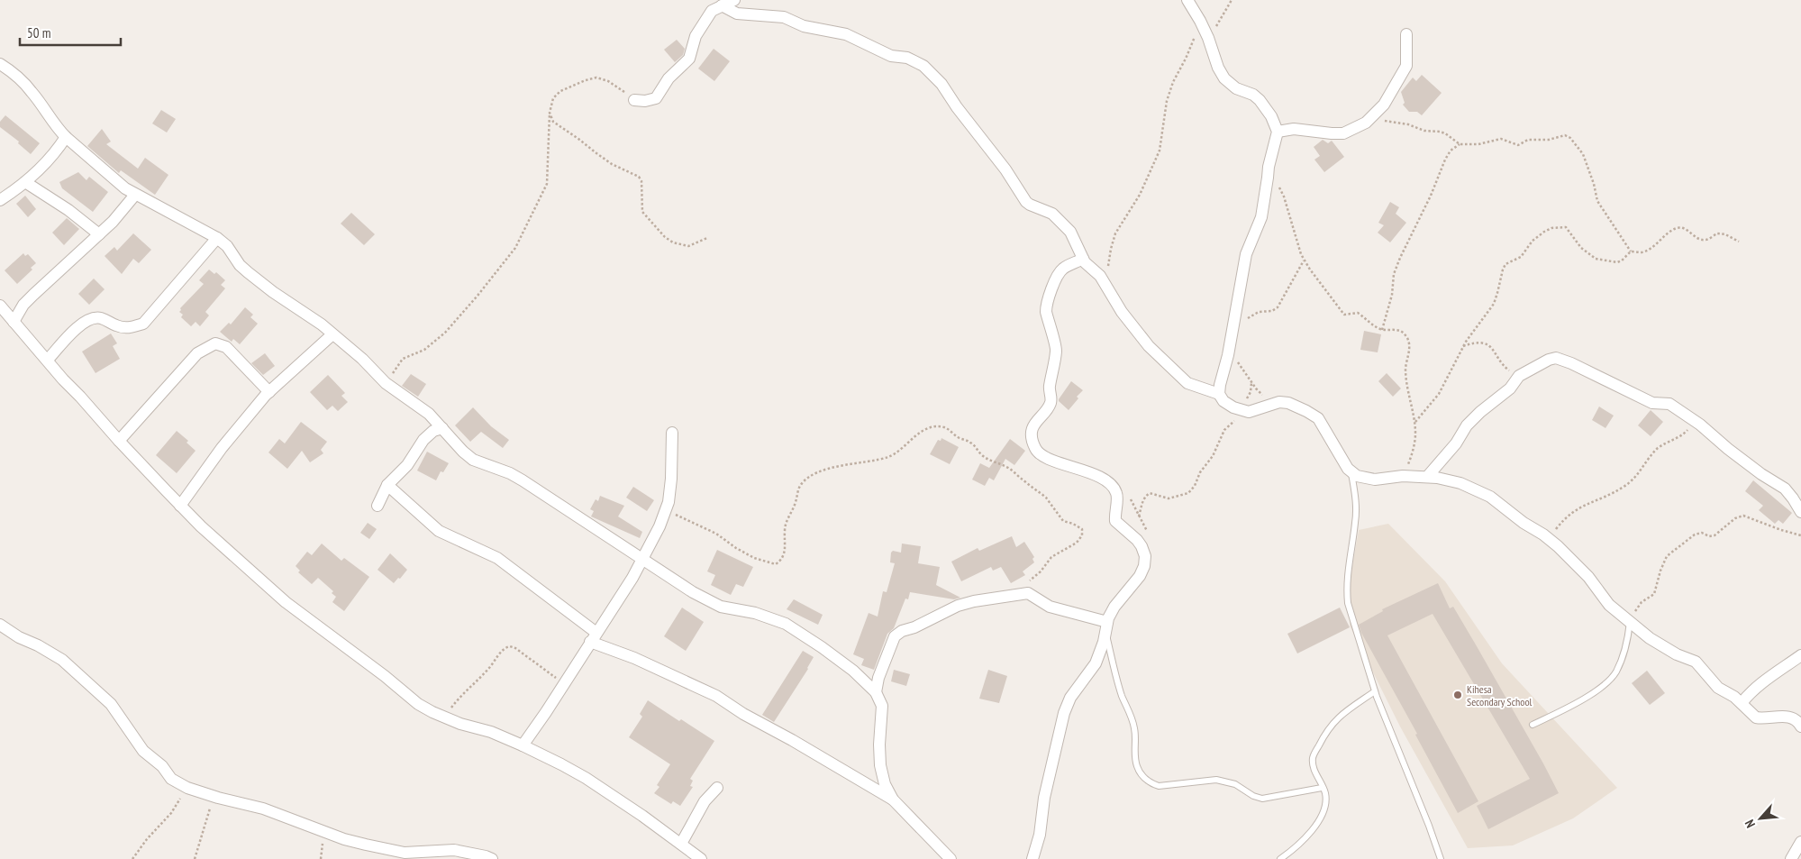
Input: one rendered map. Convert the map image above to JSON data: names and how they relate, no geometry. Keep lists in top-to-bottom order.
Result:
{
  "places": ["Kihesa Secondary School"],
  "scale_bar": "50 m",
  "north": "bottom left"
}
